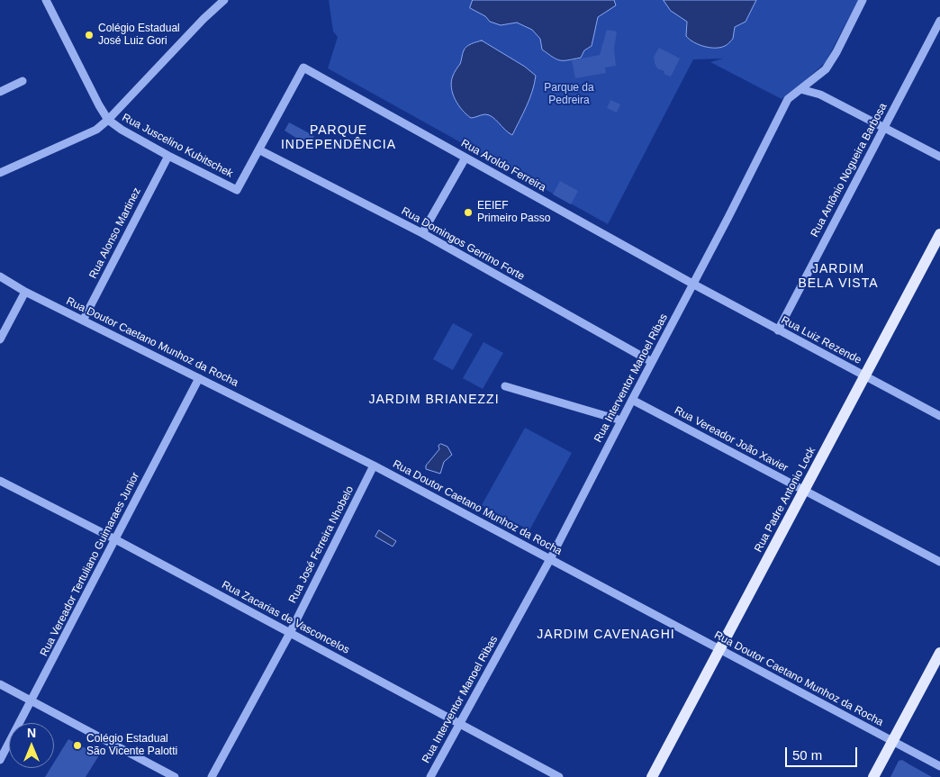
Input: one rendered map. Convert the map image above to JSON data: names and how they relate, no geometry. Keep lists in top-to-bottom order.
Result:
{
  "streets": {
    "main road": ["Rua Padre Antonio Lock"],
    "street": [
      "Rua Juscelino Kubitschek",
      "Rua Aroldo Ferreira",
      "Rua Antônio Nogueira Barbosa",
      "Rua Alonso Martinez",
      "Rua Domingos Gerrino Forte",
      "Rua Luiz Rezende",
      "Rua Doutor Caetano Munhoz da Rocha",
      "Rua Interventor Manoel Ribas",
      "Rua Vereador João Xavier",
      "Rua José Ferreira Nhobelo",
      "Rua Vereador Tertuliano Guimaraes Junior",
      "Rua Zacarias de Vasconcelos"
    ]
  },
  "crossings": [
    ["Rua Juscelino Kubitschek", "Rua Aroldo Ferreira"],
    ["Rua Juscelino Kubitschek", "Rua Alonso Martinez"],
    ["Rua Juscelino Kubitschek", "Rua Domingos Gerrino Forte"],
    ["Rua Aroldo Ferreira", "Rua Domingos Gerrino Forte"],
    ["Rua Aroldo Ferreira", "Rua Luiz Rezende"],
    ["Rua Aroldo Ferreira", "Rua Interventor Manoel Ribas"],
    ["Rua Antônio Nogueira Barbosa", "Rua Luiz Rezende"],
    ["Rua Alonso Martinez", "Rua Doutor Caetano Munhoz da Rocha"],
    ["Rua Domingos Gerrino Forte", "Rua Interventor Manoel Ribas"],
    ["Rua Luiz Rezende", "Rua Interventor Manoel Ribas"],
    ["Rua Luiz Rezende", "Rua Padre Antonio Lock"],
    ["Rua Doutor Caetano Munhoz da Rocha", "Rua Interventor Manoel Ribas"],
    ["Rua Doutor Caetano Munhoz da Rocha", "Rua Padre Antonio Lock"],
    ["Rua Doutor Caetano Munhoz da Rocha", "Rua José Ferreira Nhobelo"],
    ["Rua Doutor Caetano Munhoz da Rocha", "Rua Vereador Tertuliano Guimaraes Junior"],
    ["Rua Interventor Manoel Ribas", "Rua Vereador João Xavier"],
    ["Rua Interventor Manoel Ribas", "Rua Zacarias de Vasconcelos"],
    ["Rua Vereador João Xavier", "Rua Padre Antonio Lock"],
    ["Rua José Ferreira Nhobelo", "Rua Zacarias de Vasconcelos"],
    ["Rua Vereador Tertuliano Guimaraes Junior", "Rua Zacarias de Vasconcelos"]
  ],
  "districts": [
    "PARQUE INDEPENDÊNCIA",
    "JARDIM BELA VISTA",
    "JARDIM BRIANEZZI",
    "JARDIM CAVENAGHI"
  ],
  "parks": ["Parque da Pedreira"],
  "places": ["Colégio Estadual José Luiz Gori", "EEIEF Primeiro Passo", "Colégio Estadual São Vicente Palotti"],
  "scale_bar": "50 m",
  "north": "top"
}
